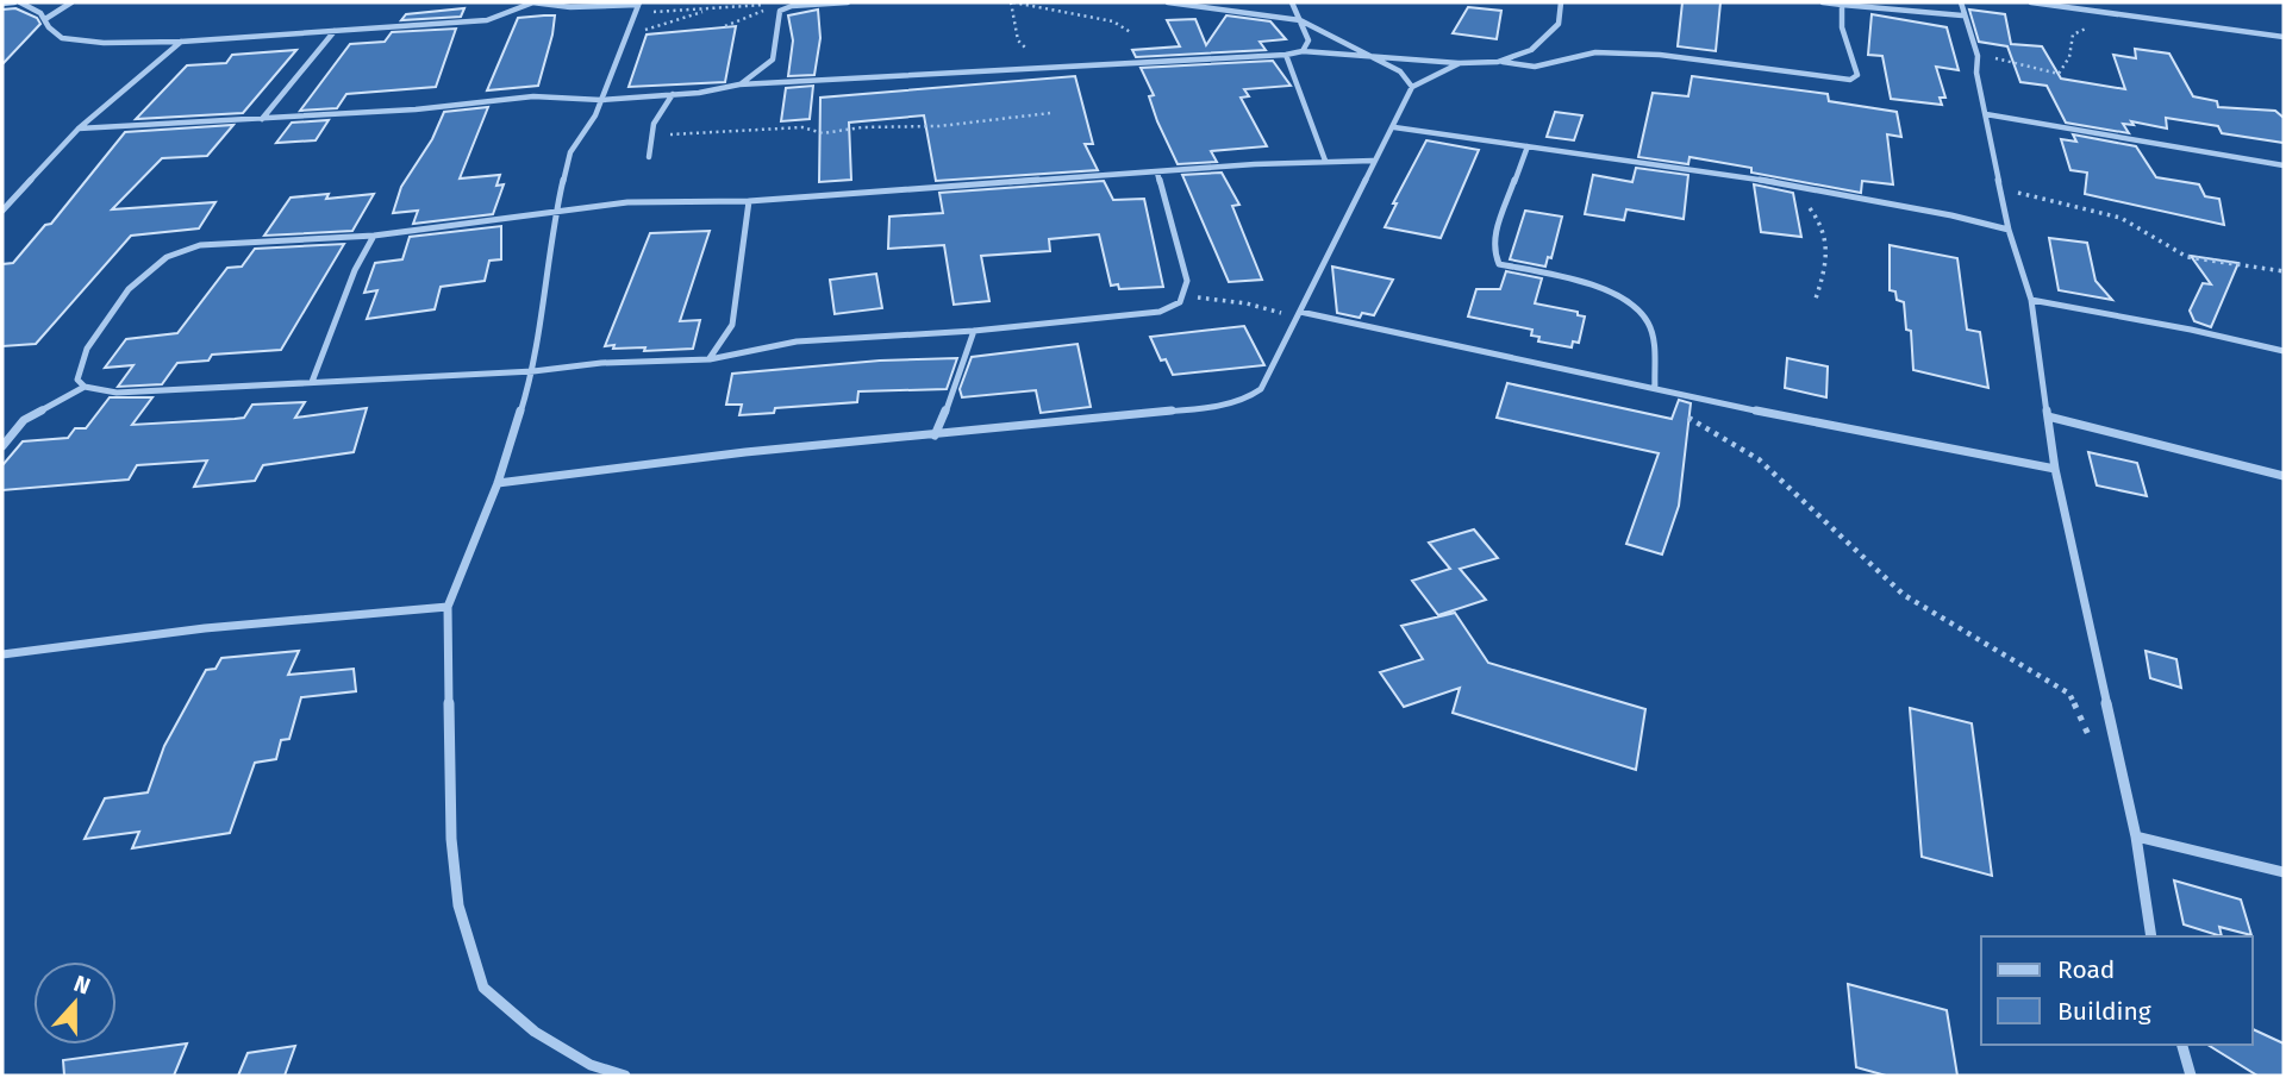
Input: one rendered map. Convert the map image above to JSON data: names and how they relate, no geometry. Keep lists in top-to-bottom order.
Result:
{
  "legend": ["Road", "Building"],
  "north": "top"
}
